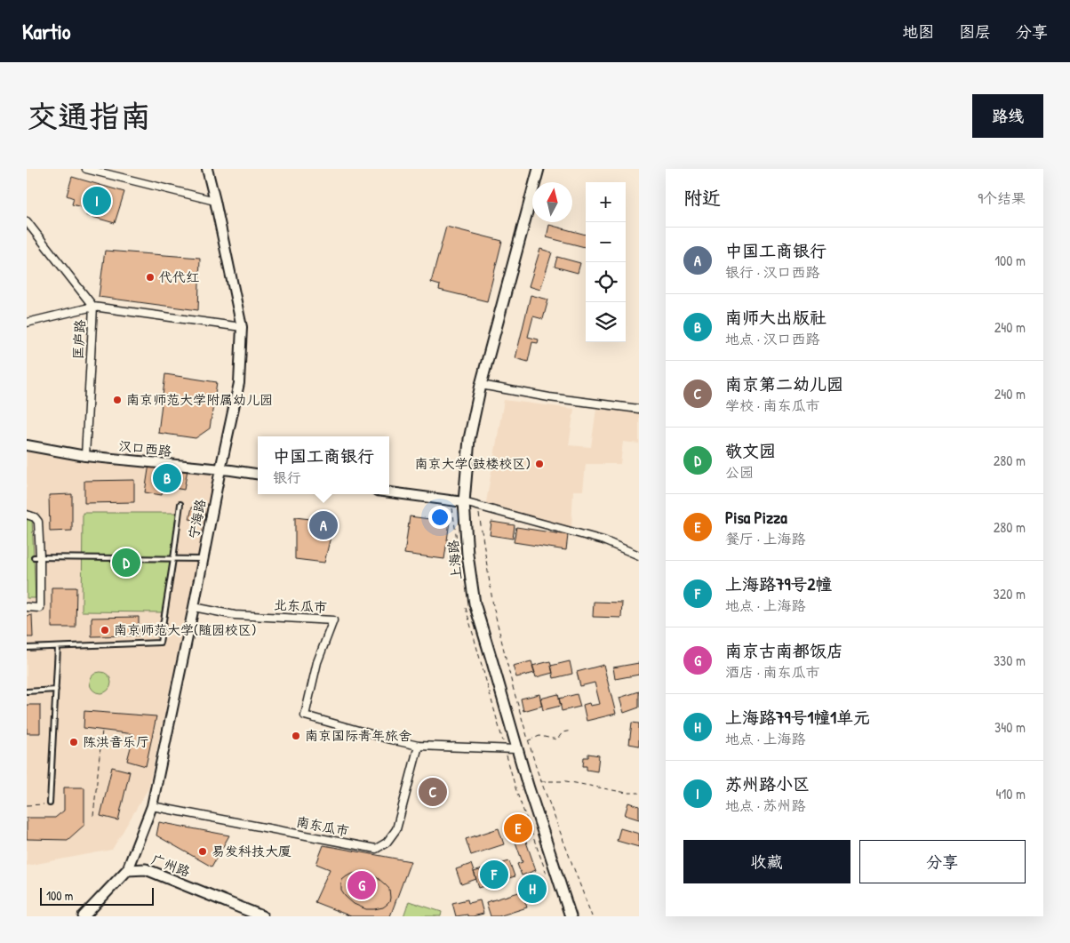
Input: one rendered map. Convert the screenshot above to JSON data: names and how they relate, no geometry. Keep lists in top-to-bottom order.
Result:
{
  "streets": {
    "main road": ["上海路", "广州路"],
    "street": [
      "匡庐路",
      "汉口西路",
      "宁海路",
      "北东瓜市",
      "南东瓜市"
    ]
  },
  "crossings": [
    ["匡庐路", "汉口西路"],
    ["汉口西路", "宁海路"],
    ["宁海路", "北东瓜市"],
    ["宁海路", "南东瓜市"],
    ["宁海路", "广州路"],
    ["北东瓜市", "南东瓜市"]
  ],
  "places": [
    "代代红",
    "南京师范大学附属幼儿园",
    "南京大学(鼓楼校区)",
    "南京师范大学(随园校区)",
    "南京国际青年旅舍",
    "陈洪音乐厅",
    "易发科技大厦"
  ],
  "scale_bar": "100 m",
  "north": "top",
  "page": {
    "header": "Kartio",
    "nav": ["地图", "图层", "分享"],
    "buttons": [
      "路线",
      ["收藏", "分享"]
    ],
    "title": "交通指南",
    "heading": ["附近", "9个结果"],
    "map_buttons": ["+", "−"],
    "pins": [
      "I",
      "B",
      "A",
      "D",
      "C",
      "E",
      "F",
      "G",
      "H"
    ],
    "list": [
      {
        "mark": "A",
        "name": "中国工商银行",
        "note": "银行 · 汉口西路",
        "value": "100 m"
      },
      {
        "mark": "B",
        "name": "南师大出版社",
        "note": "地点 · 汉口西路",
        "value": "240 m"
      },
      {
        "mark": "C",
        "name": "南京第二幼儿园",
        "note": "学校 · 南东瓜市",
        "value": "240 m"
      },
      {
        "mark": "D",
        "name": "敬文园",
        "note": "公园",
        "value": "280 m"
      },
      {
        "mark": "E",
        "name": "Pisa Pizza",
        "note": "餐厅 · 上海路",
        "value": "280 m"
      },
      {
        "mark": "F",
        "name": "上海路79号2幢",
        "note": "地点 · 上海路",
        "value": "320 m"
      },
      {
        "mark": "G",
        "name": "南京古南都饭店",
        "note": "酒店 · 南东瓜市",
        "value": "330 m"
      },
      {
        "mark": "H",
        "name": "上海路79号1幢1单元",
        "note": "地点 · 上海路",
        "value": "340 m"
      },
      {
        "mark": "I",
        "name": "苏州路小区",
        "note": "地点 · 苏州路",
        "value": "410 m"
      }
    ],
    "popup": ["中国工商银行", "银行"],
    "scale": "100 m"
  }
}
